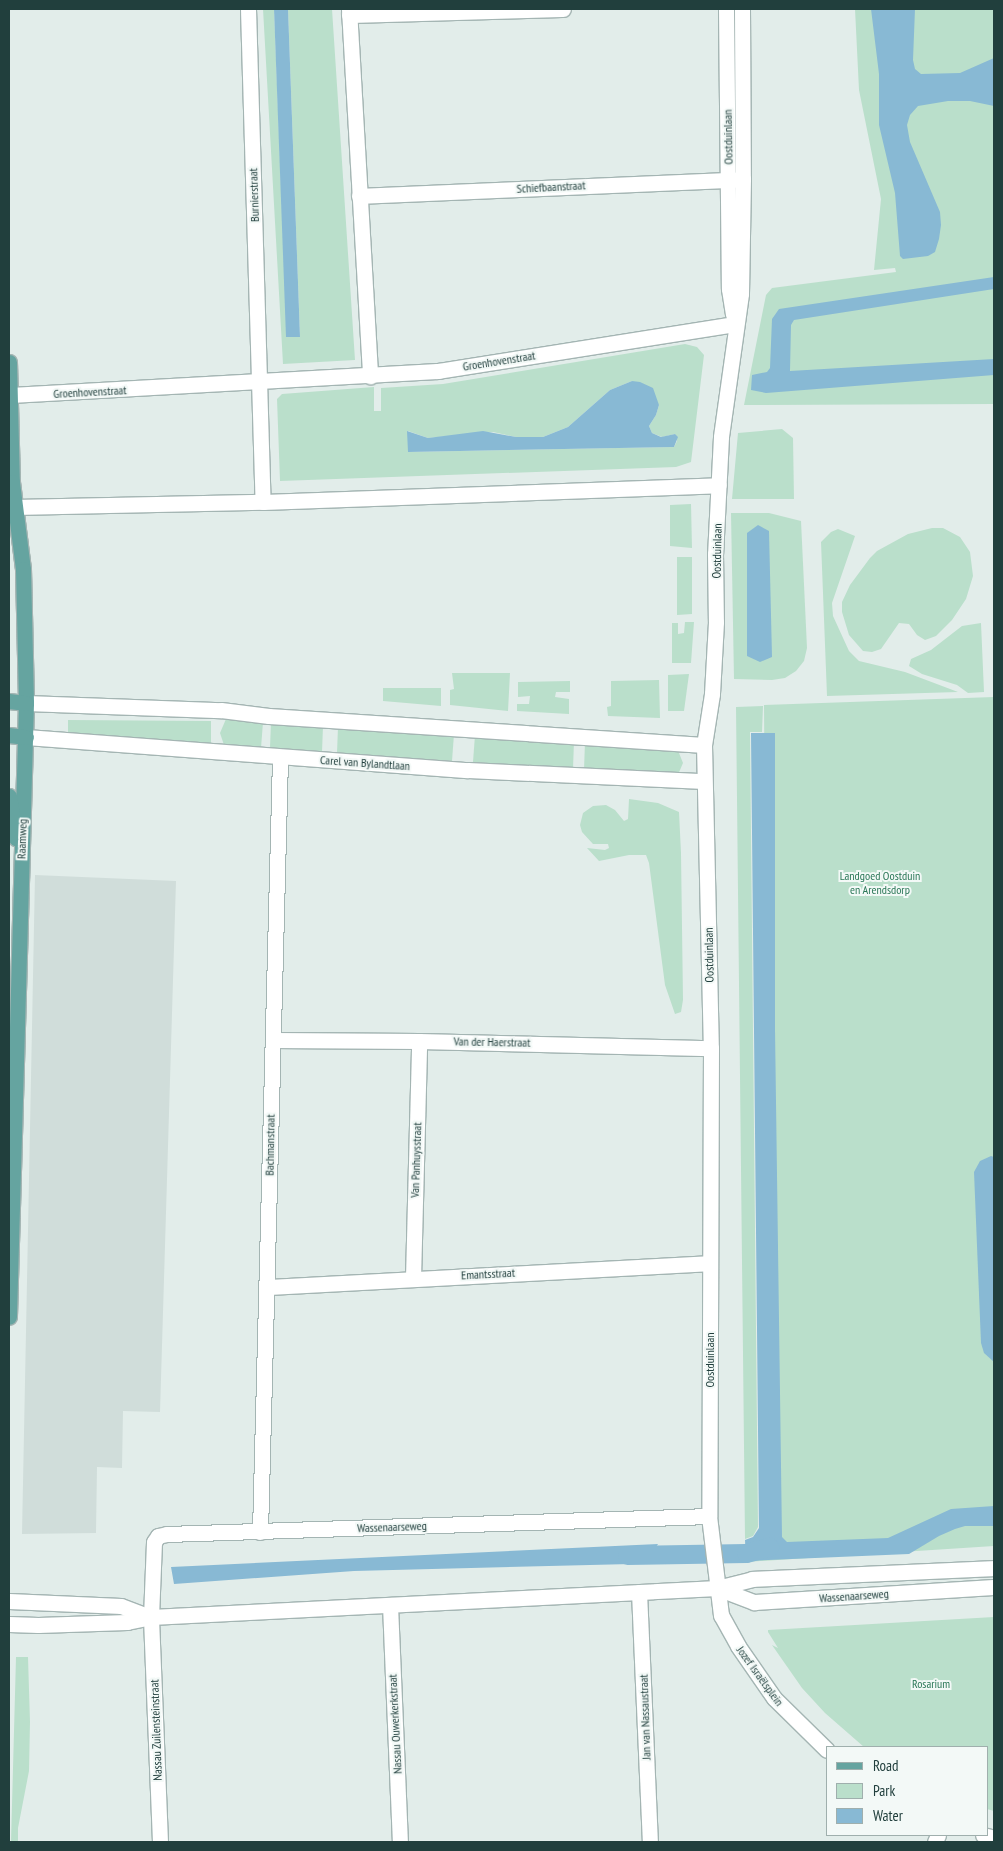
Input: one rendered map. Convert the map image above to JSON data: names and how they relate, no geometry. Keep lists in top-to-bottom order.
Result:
{
  "streets": {
    "main road": ["Raamweg"],
    "street": [
      "Oostduinlaan",
      "Schiefbaanstraat",
      "Burnierstraat",
      "Groenhovenstraat",
      "Carel van Bylandtlaan",
      "Van der Haerstraat",
      "Bachmanstraat",
      "Van Panhuysstraat",
      "Emantsstraat",
      "Wassenaarseweg",
      "Jozef Israëlsplein",
      "Jan van Nassaustraat",
      "Nassau Ouwerkerkstraat",
      "Nassau Zuilensteinstraat"
    ]
  },
  "crossings": [
    ["Oostduinlaan", "Schiefbaanstraat"],
    ["Oostduinlaan", "Groenhovenstraat"],
    ["Oostduinlaan", "Carel van Bylandtlaan"],
    ["Oostduinlaan", "Van der Haerstraat"],
    ["Oostduinlaan", "Emantsstraat"],
    ["Oostduinlaan", "Wassenaarseweg"],
    ["Oostduinlaan", "Jozef Israëlsplein"],
    ["Burnierstraat", "Groenhovenstraat"],
    ["Groenhovenstraat", "Raamweg"],
    ["Carel van Bylandtlaan", "Raamweg"],
    ["Carel van Bylandtlaan", "Bachmanstraat"],
    ["Van der Haerstraat", "Bachmanstraat"],
    ["Van der Haerstraat", "Van Panhuysstraat"],
    ["Bachmanstraat", "Emantsstraat"],
    ["Bachmanstraat", "Wassenaarseweg"],
    ["Van Panhuysstraat", "Emantsstraat"],
    ["Wassenaarseweg", "Jozef Israëlsplein"],
    ["Wassenaarseweg", "Jan van Nassaustraat"],
    ["Wassenaarseweg", "Nassau Ouwerkerkstraat"],
    ["Wassenaarseweg", "Nassau Zuilensteinstraat"]
  ],
  "parks": ["Landgoed Oostduin en Arendsdorp", "Rosarium"],
  "legend": ["Road", "Park", "Water"]
}
